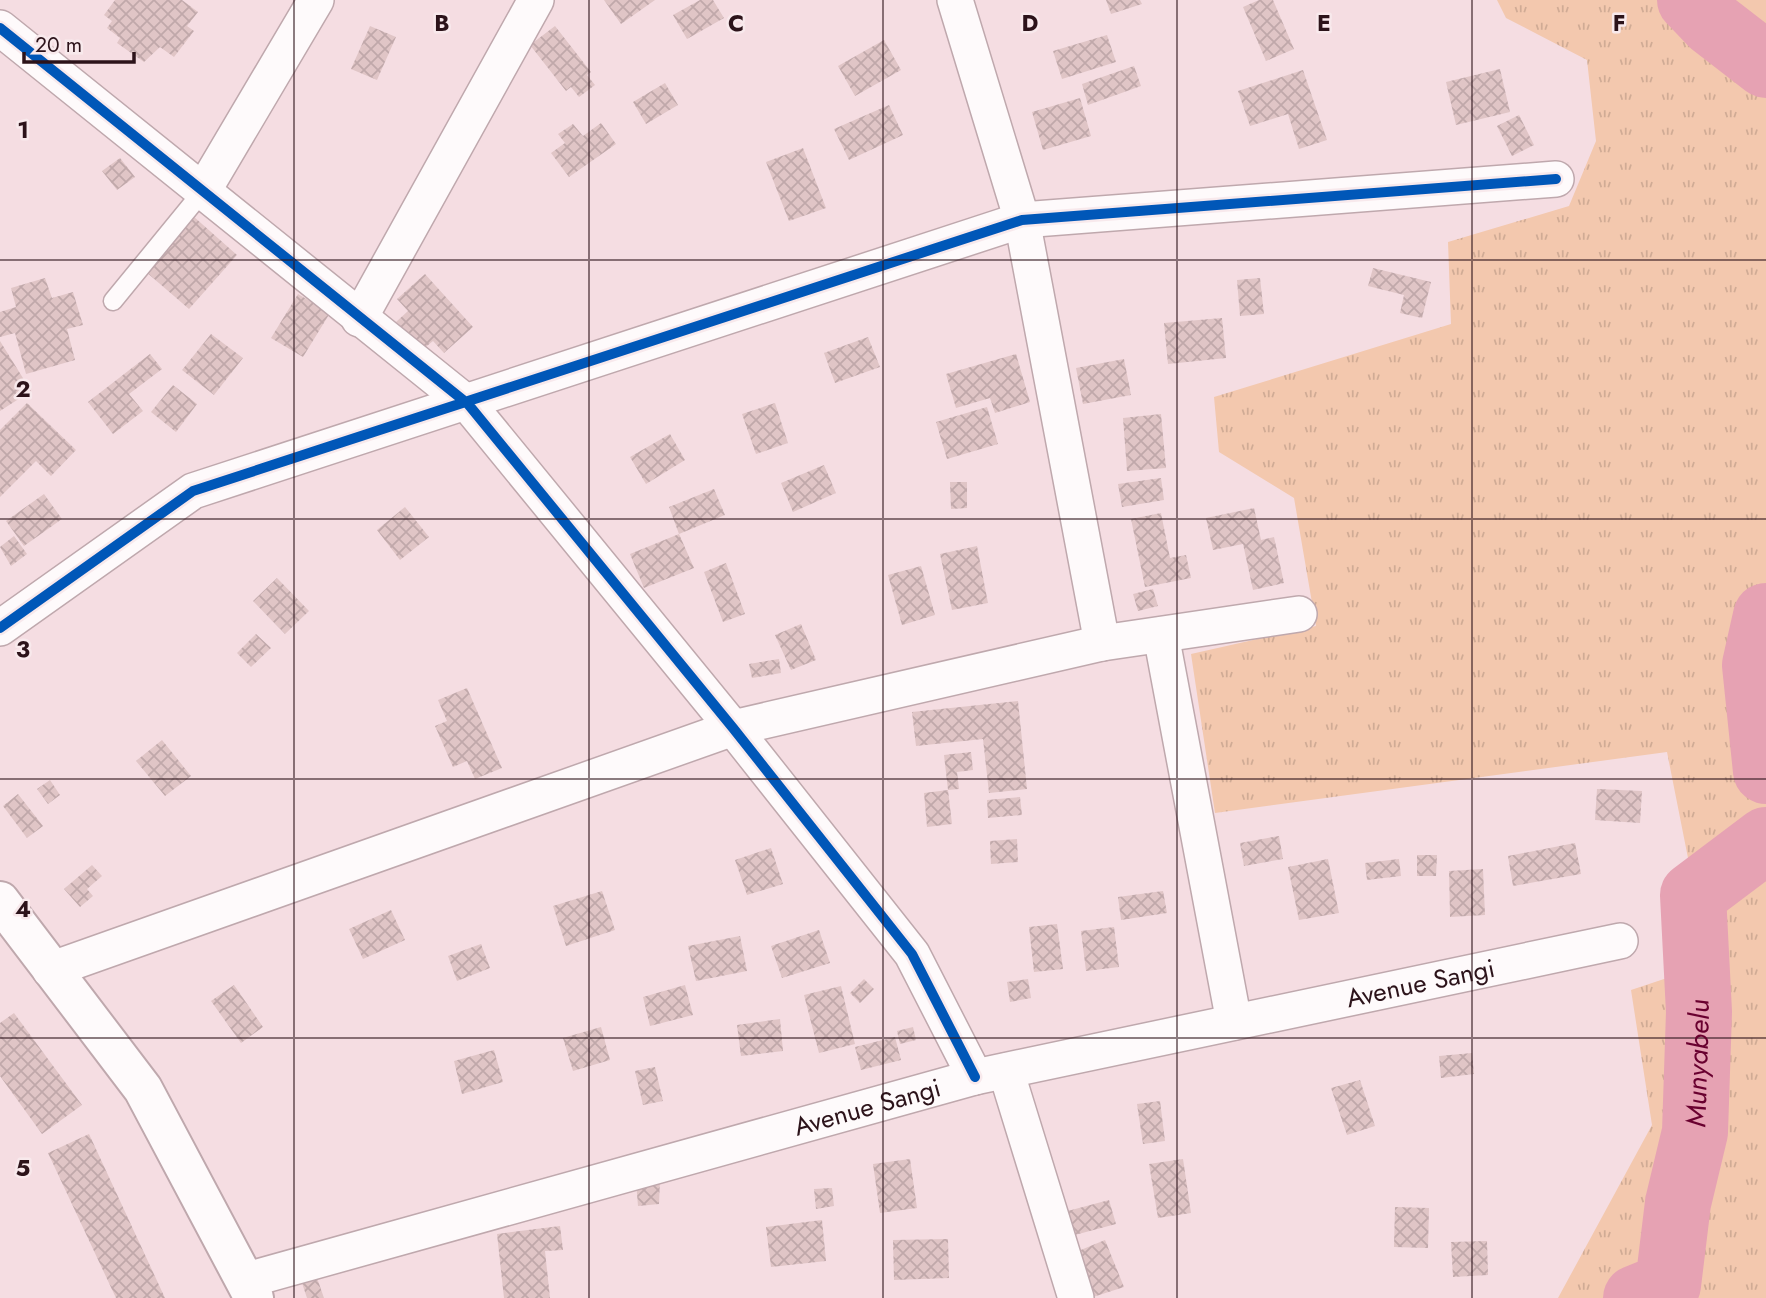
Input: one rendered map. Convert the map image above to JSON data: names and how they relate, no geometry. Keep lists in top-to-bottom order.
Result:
{
  "streets": {
    "street": ["Avenue Sangi"]
  },
  "water": ["Munyabelu"],
  "scale_bar": "20 m",
  "grid": {
    "columns": [
      "B",
      "C",
      "D",
      "E",
      "F"
    ],
    "rows": [
      "1",
      "2",
      "3",
      "4",
      "5"
    ]
  }
}
